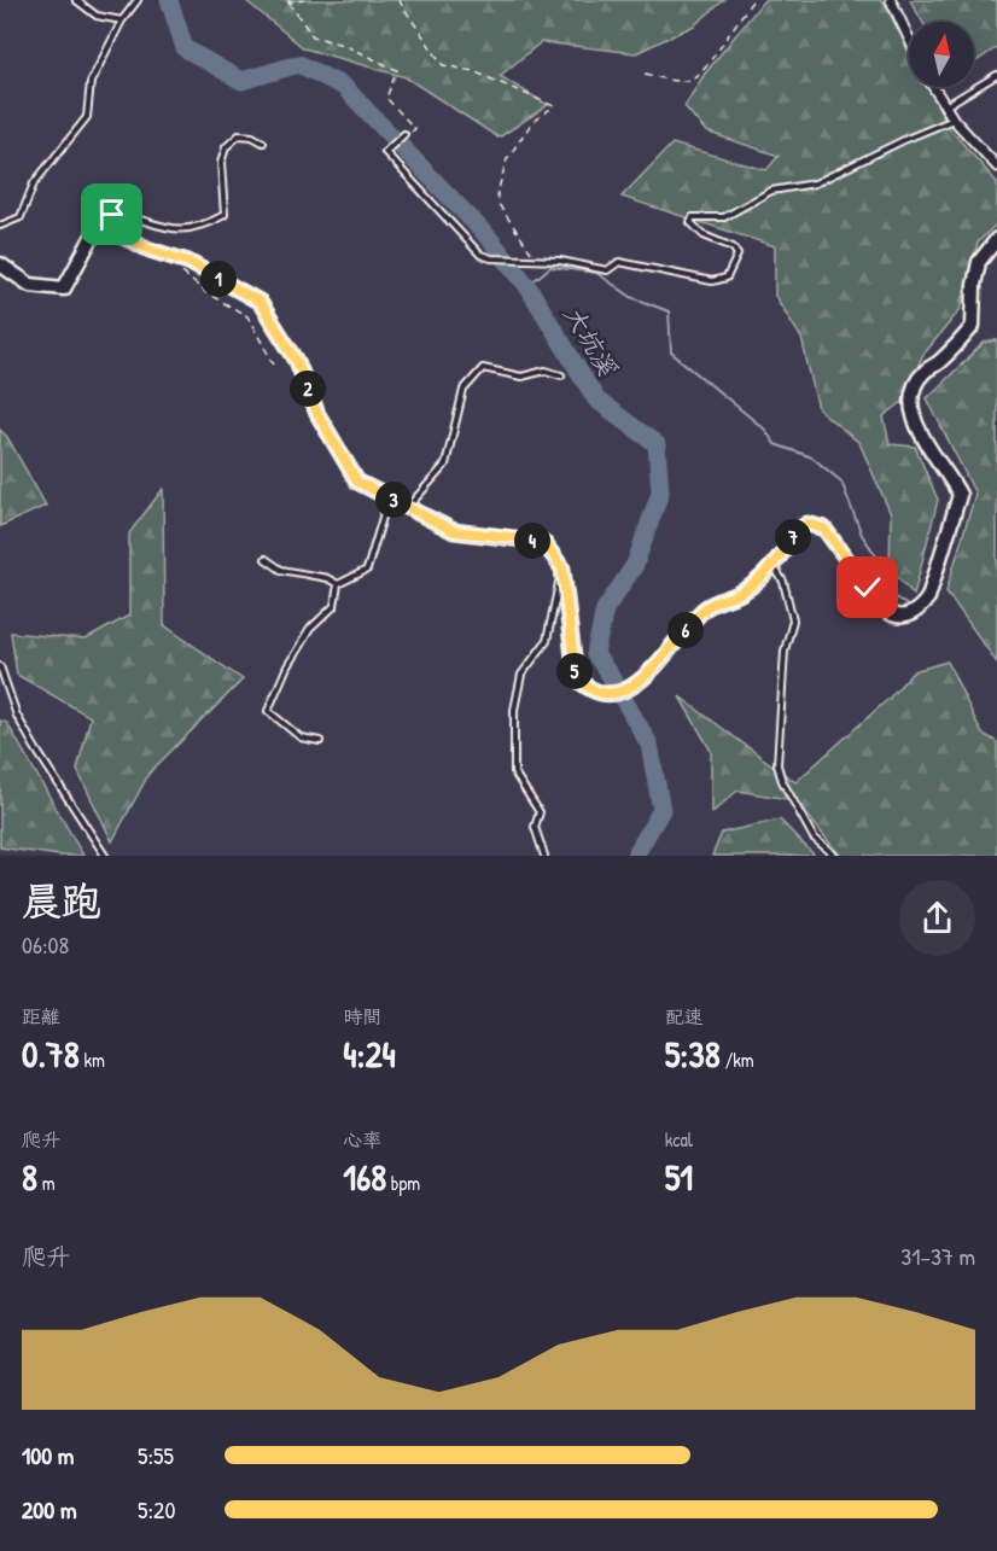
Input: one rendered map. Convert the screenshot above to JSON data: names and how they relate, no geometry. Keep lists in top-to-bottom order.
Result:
{
  "water": ["大坑溪"],
  "north": "top",
  "page": {
    "pins": [
      "1",
      "2",
      "3",
      "7",
      "4",
      "6",
      "5"
    ],
    "heading": ["晨跑", "06:08"],
    "stats": [
      ["距離", "0.78 km"],
      ["時間", "4:24"],
      ["配速", "5:38 /km"],
      ["爬升", "8 m"],
      ["心率", "168 bpm"],
      ["kcal", "51"]
    ],
    "chart": ["爬升", "31–37 m"],
    "list": [
      {
        "name": "100 m",
        "note": "5:55"
      },
      {
        "name": "200 m",
        "note": "5:20"
      }
    ]
  }
}
